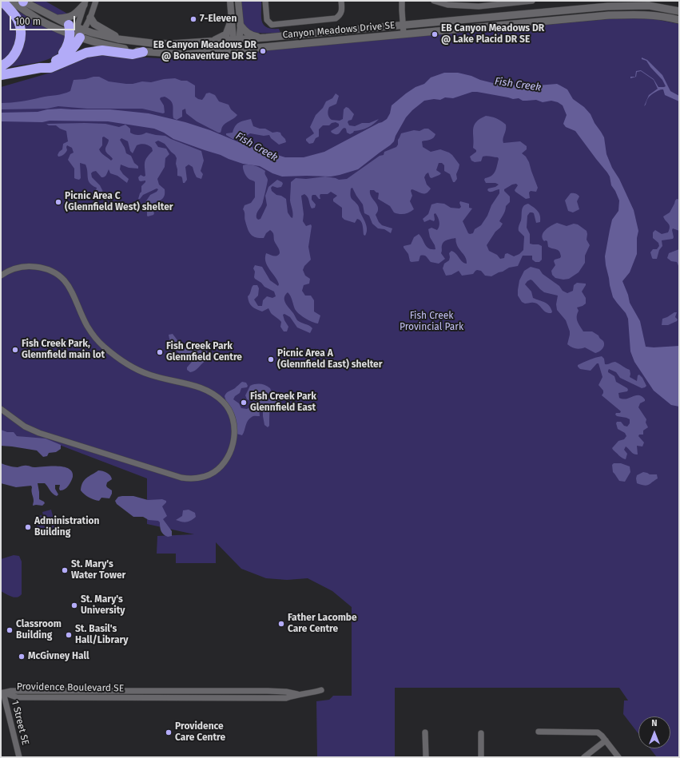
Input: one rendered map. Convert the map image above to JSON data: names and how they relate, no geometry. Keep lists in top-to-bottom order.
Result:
{
  "streets": {
    "main road": ["Canyon Meadows Drive SE"],
    "street": ["Providence Boulevard SE", "1 Street SE"]
  },
  "crossings": [
    ["Providence Boulevard SE", "1 Street SE"]
  ],
  "water": ["Fish Creek"],
  "parks": ["Fish Creek Provincial Park"],
  "places": [
    "7-Eleven",
    "EB Canyon Meadows DR @ Lake Placid DR SE",
    "EB Canyon Meadows DR @ Bonaventure DR SE",
    "Picnic Area C (Glennfield West) shelter",
    "Fish Creek Park, Glennfield main lot",
    "Fish Creek Park Glennfield Centre",
    "Picnic Area A (Glennfield East) shelter",
    "Fish Creek Park Glennfield East",
    "Administration Building",
    "St. Mary's Water Tower",
    "St. Mary's University",
    "Father Lacombe Care Centre",
    "Classroom Building",
    "St. Basil's Hall/Library",
    "McGivney Hall",
    "Providence Care Centre"
  ],
  "scale_bar": "100 m",
  "north": "top"
}
